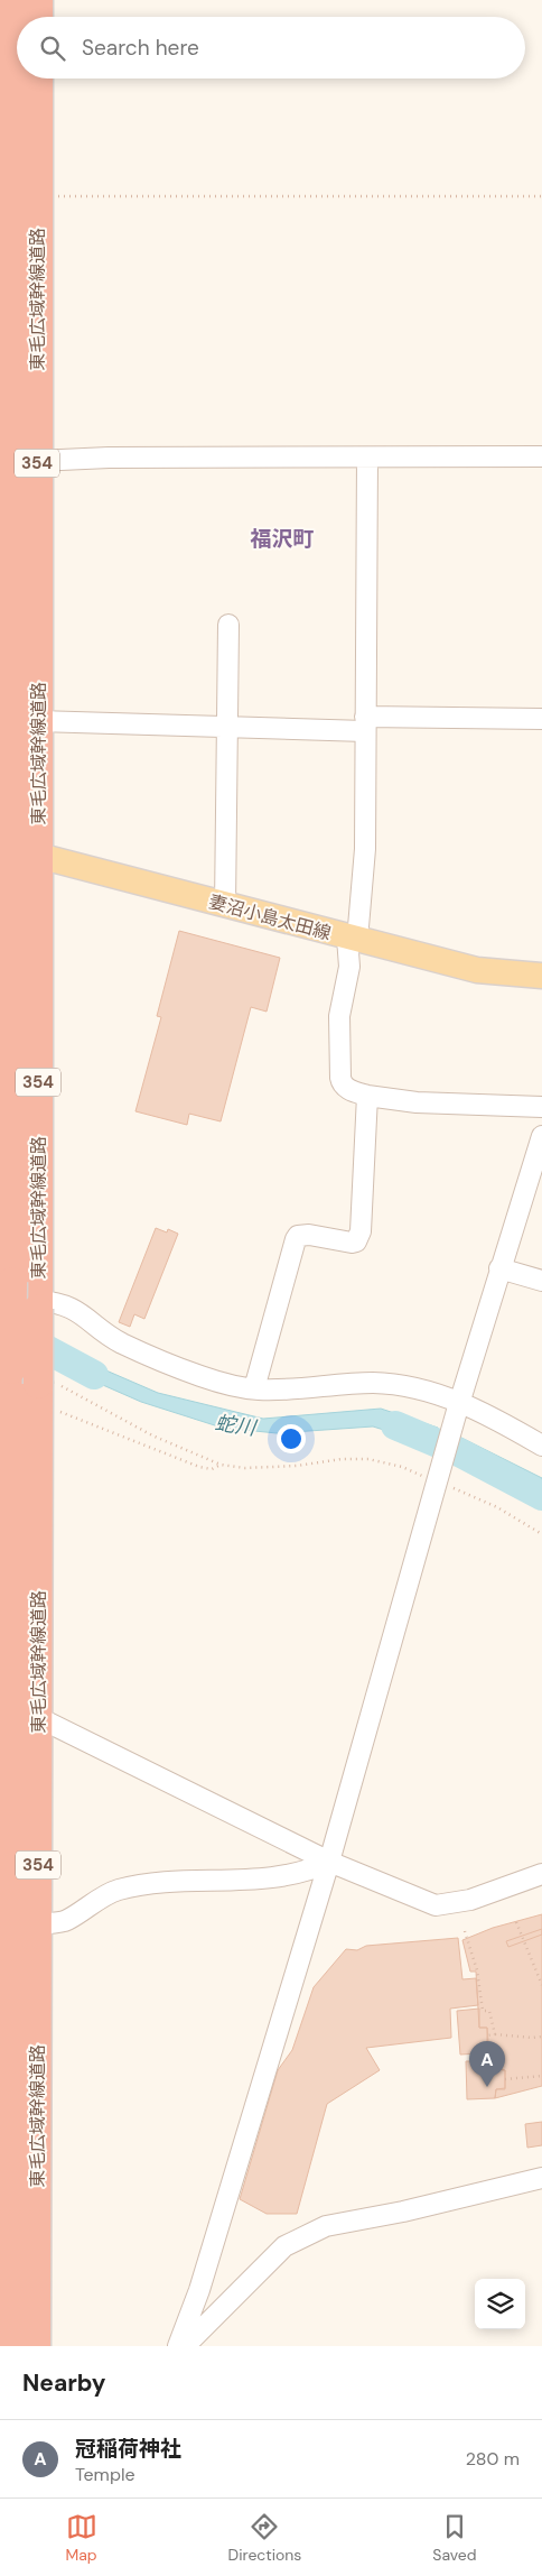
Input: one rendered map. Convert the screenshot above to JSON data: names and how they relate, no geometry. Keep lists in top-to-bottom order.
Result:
{
  "streets": {
    "highway": ["東毛広域幹線道路", "354"],
    "main road": ["妻沼小島太田線"]
  },
  "crossings": [
    ["東毛広域幹線道路", "妻沼小島太田線"]
  ],
  "districts": ["福沢町"],
  "water": ["蛇川"],
  "page": {
    "search": "Search here",
    "pins": "A",
    "heading": "Nearby",
    "list": [
      {
        "mark": "A",
        "name": "冠稲荷神社",
        "note": "Temple",
        "value": "280 m"
      }
    ],
    "nav": ["Map", "Directions", "Saved"]
  }
}
